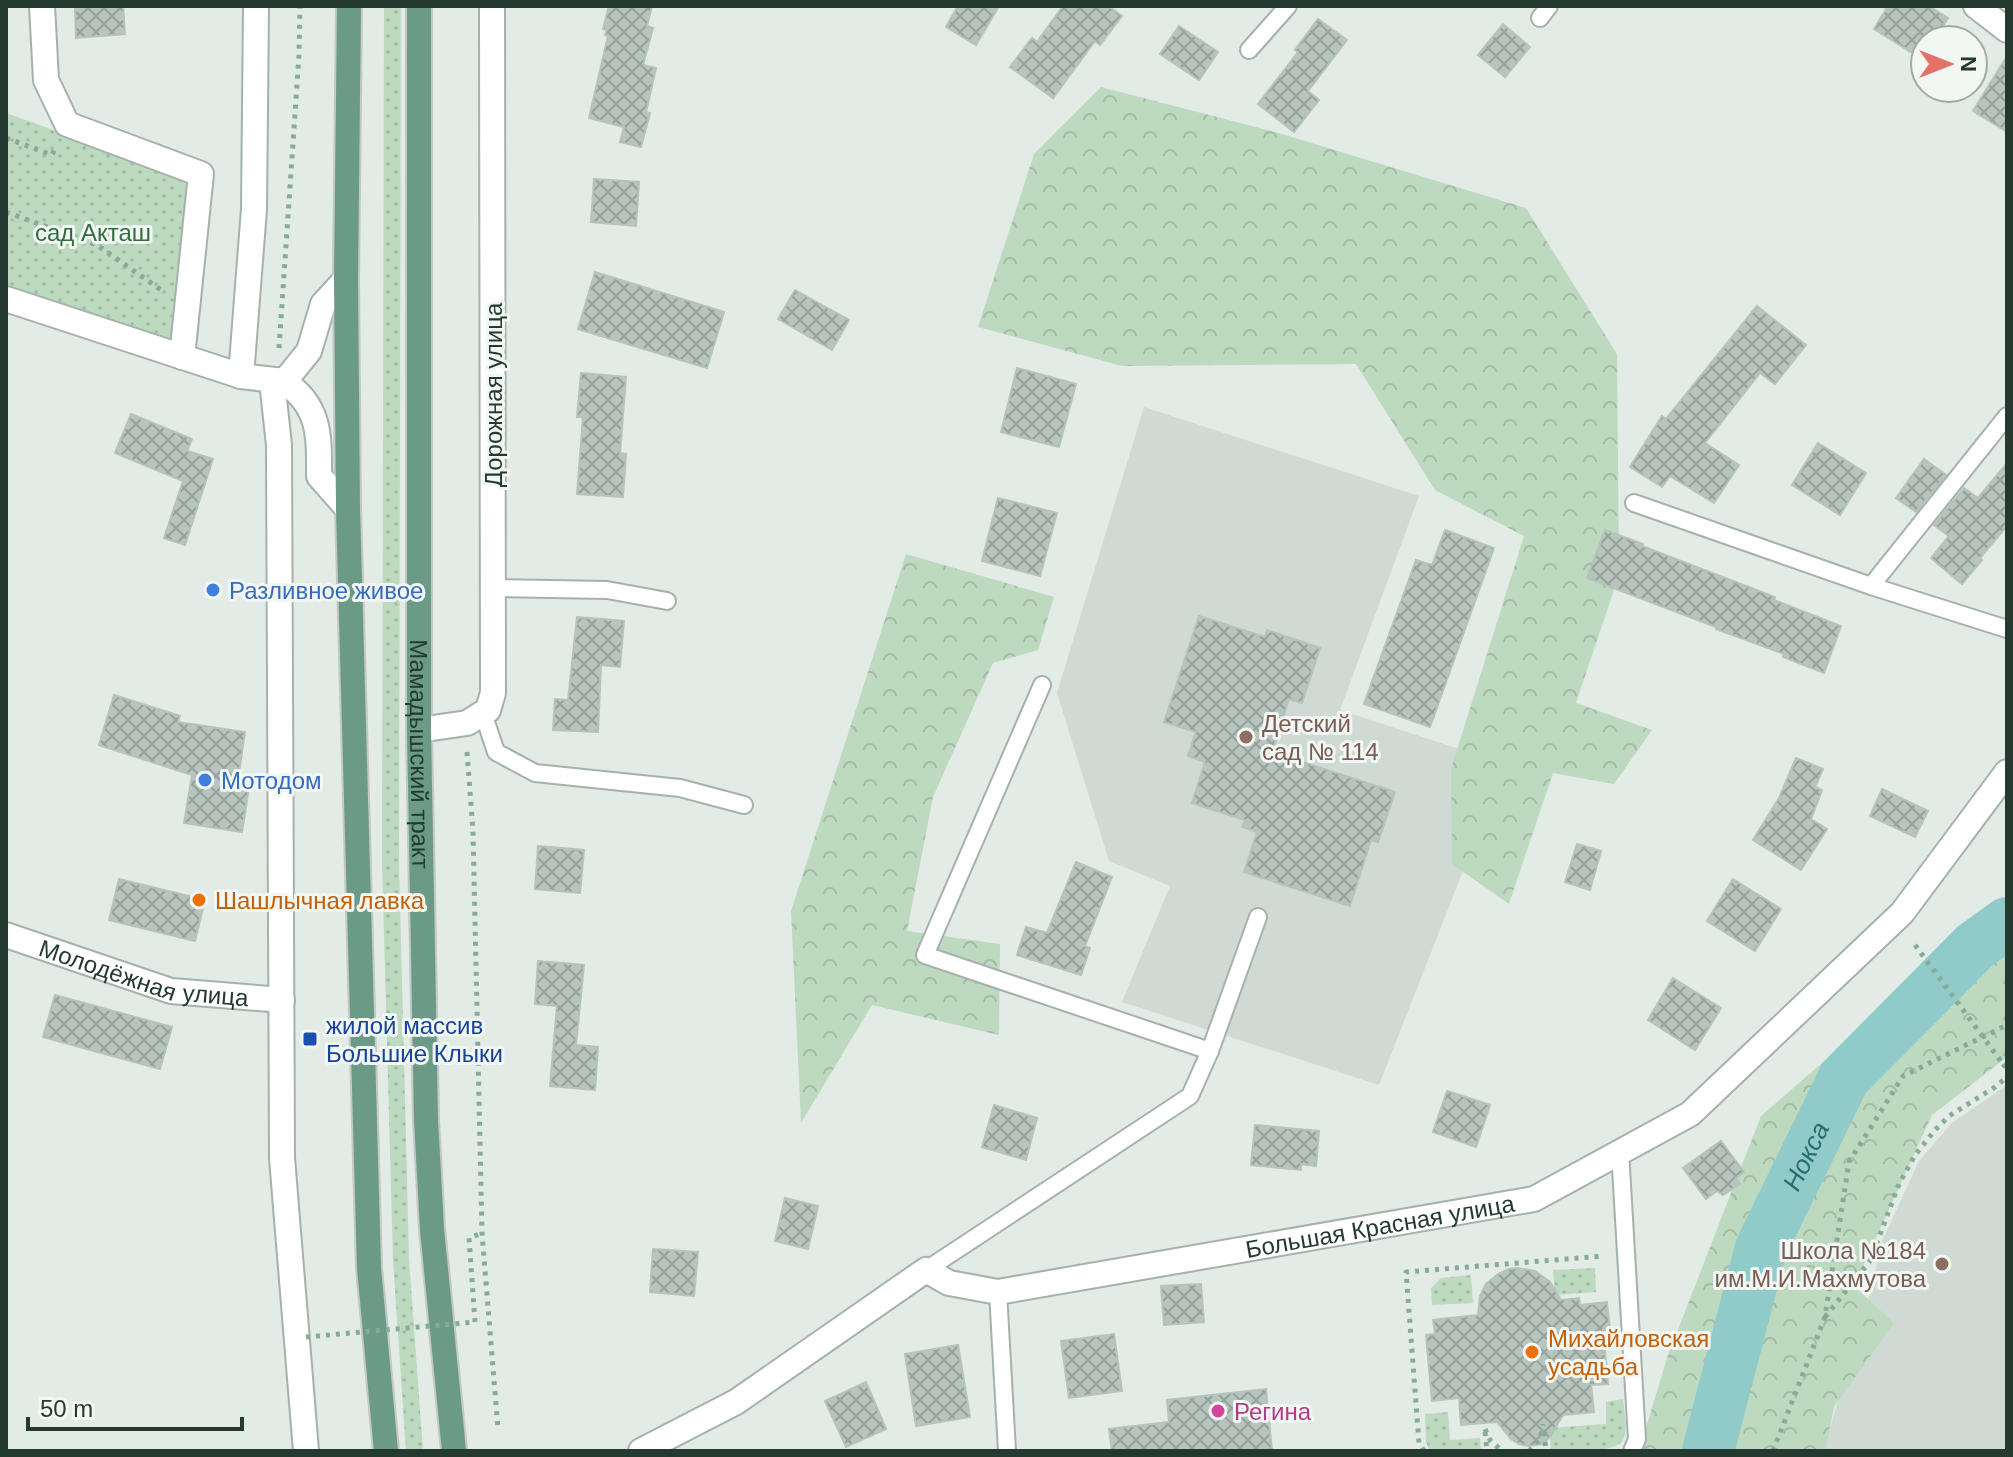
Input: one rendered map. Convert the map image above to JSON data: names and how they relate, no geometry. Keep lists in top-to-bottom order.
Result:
{
  "streets": {
    "main road": ["Мамадышский тракт"],
    "street": ["Дорожная улица", "Молодёжная улица", "Большая Красная улица"]
  },
  "water": ["Нокса"],
  "parks": ["сад Акташ"],
  "places": {
    "other": [
      "Разливное живое",
      "Детский сад № 114",
      "Мотодом",
      "Шашлычная лавка",
      "Школа №184 им.М.И.Махмутова",
      "Михайловская усадьба",
      "Регина"
    ],
    "transit": ["жилой массив Большие Клыки"]
  },
  "scale_bar": "50 m",
  "north": "right"
}
